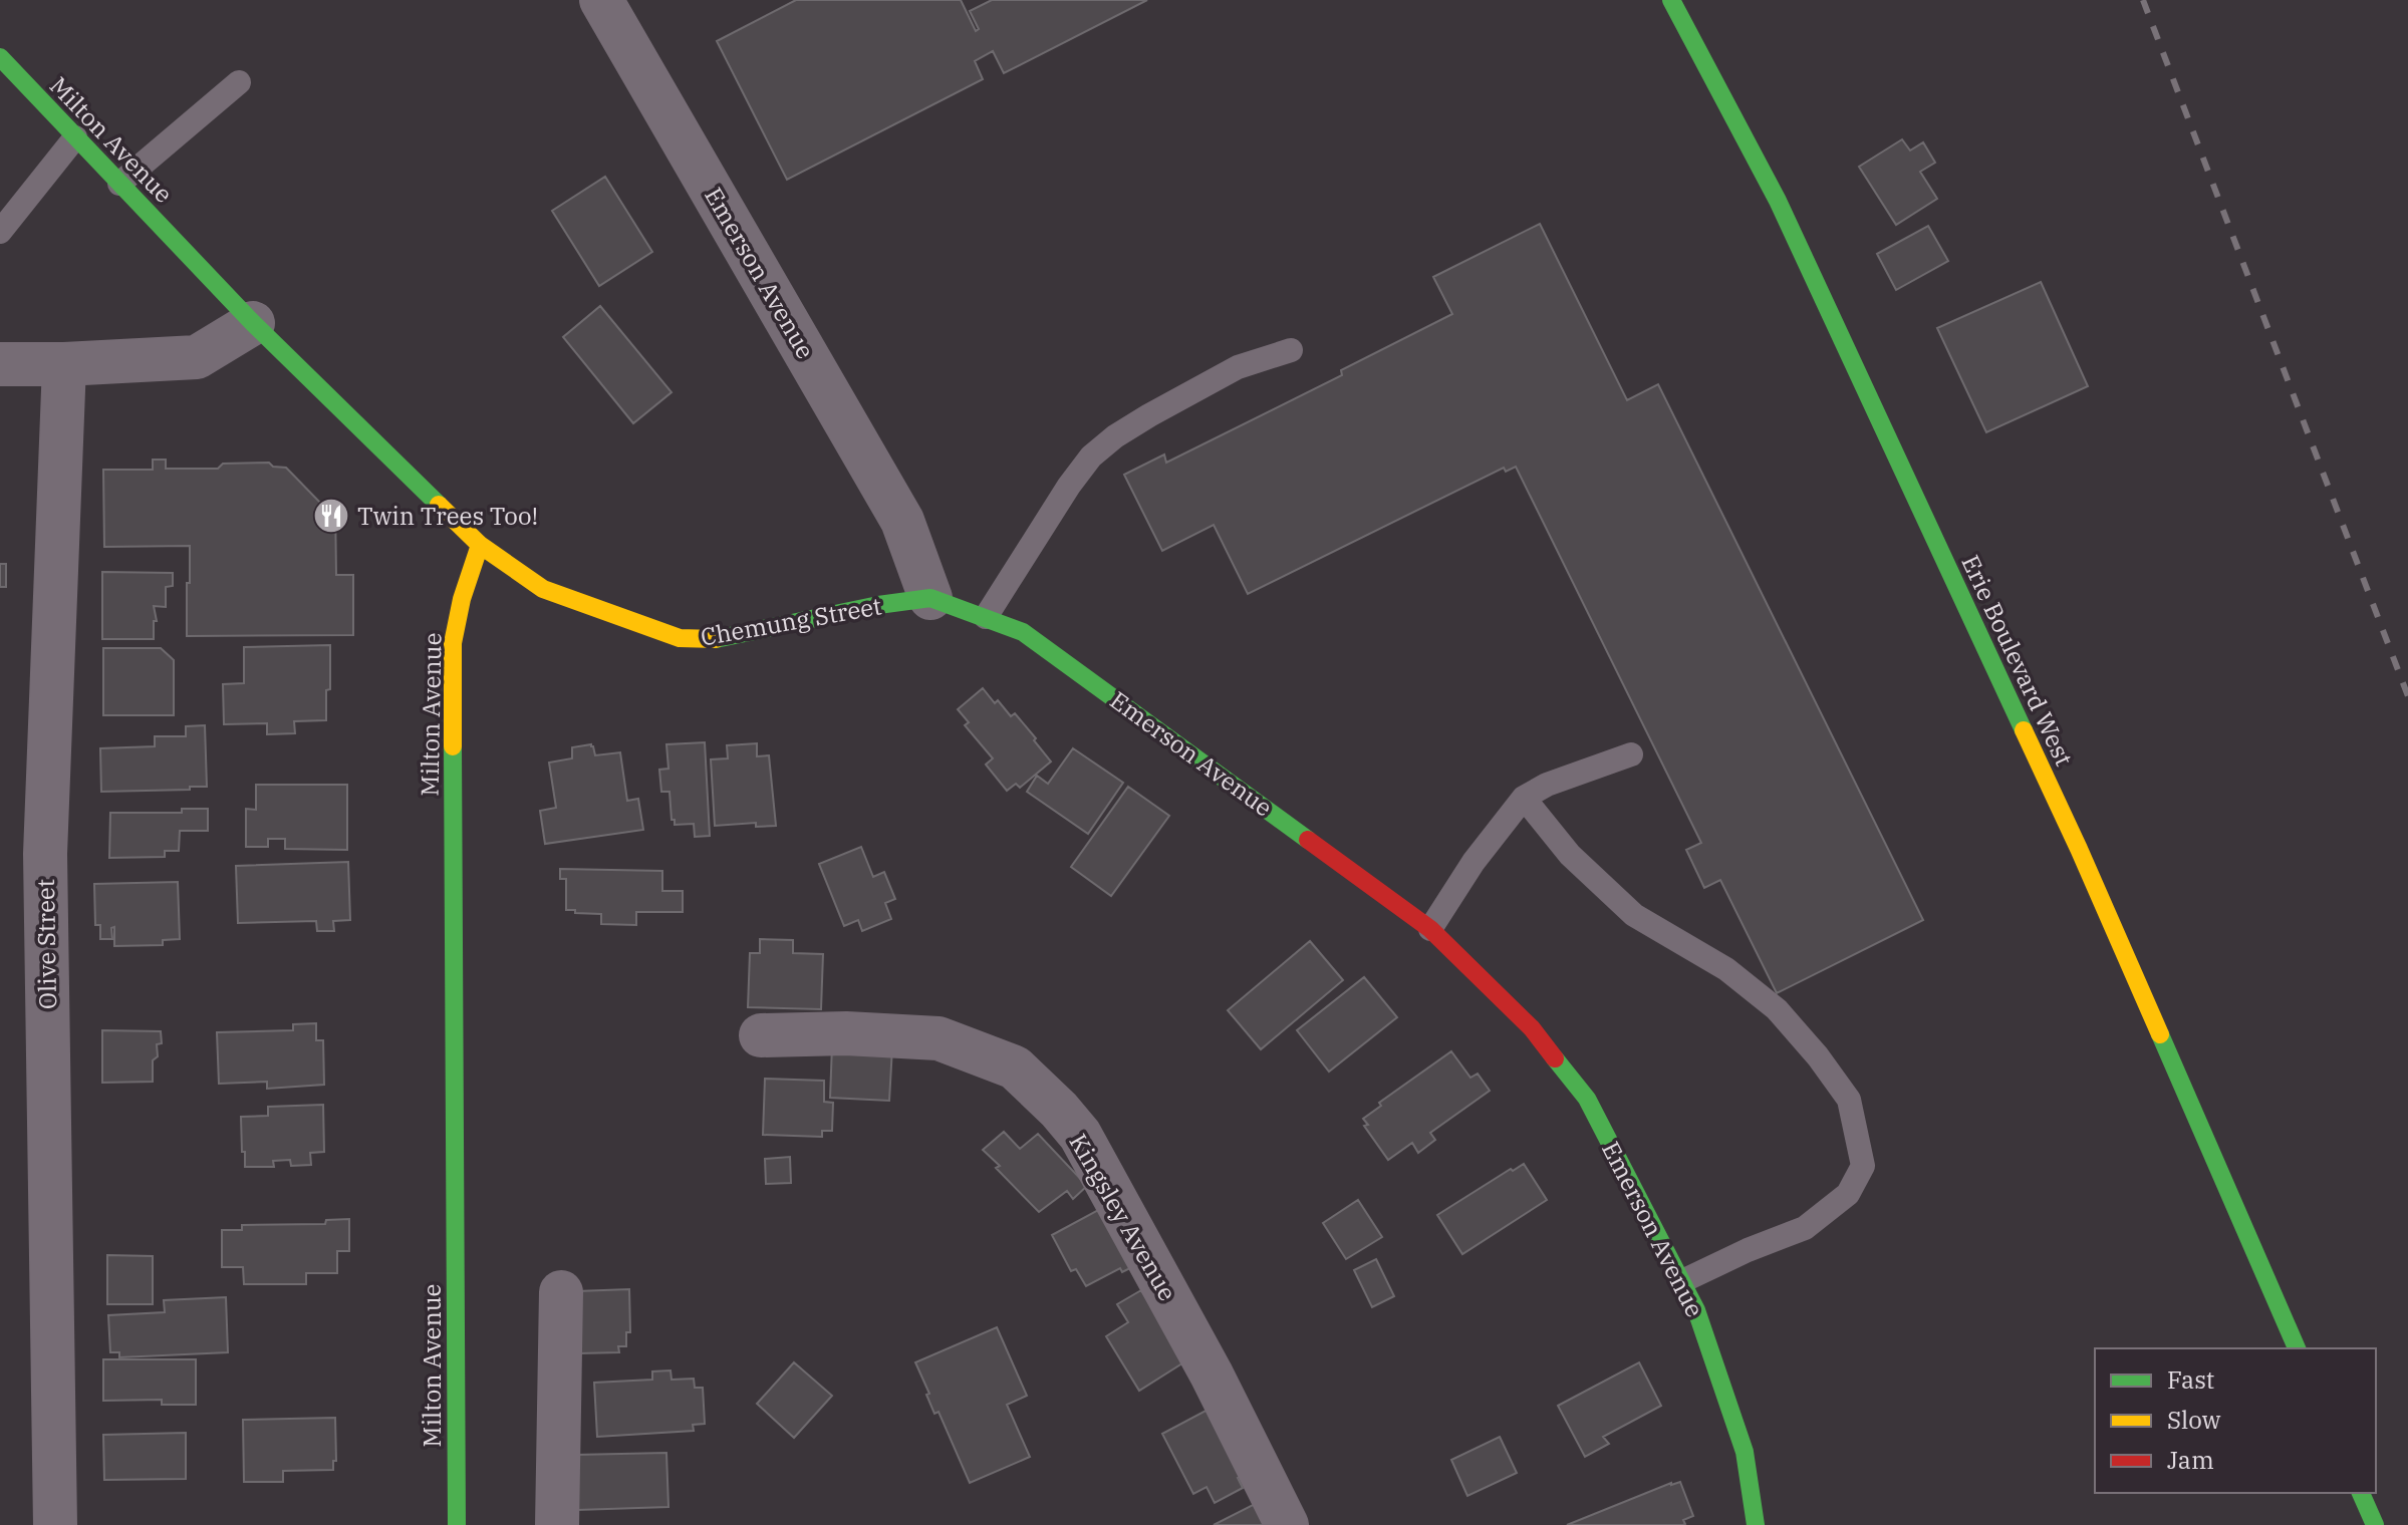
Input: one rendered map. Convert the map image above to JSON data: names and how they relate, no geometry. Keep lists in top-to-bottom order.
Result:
{
  "streets": {
    "street": [
      "Milton Avenue",
      "Emerson Avenue",
      "Chemung Street",
      "Erie Boulevard West",
      "Olive Street",
      "Kingsley Avenue"
    ]
  },
  "crossings": [
    ["Milton Avenue", "Chemung Street"],
    ["Emerson Avenue", "Chemung Street"]
  ],
  "places": {
    "restaurant": ["Twin Trees Too!"]
  },
  "legend": ["Fast", "Slow", "Jam"]
}
